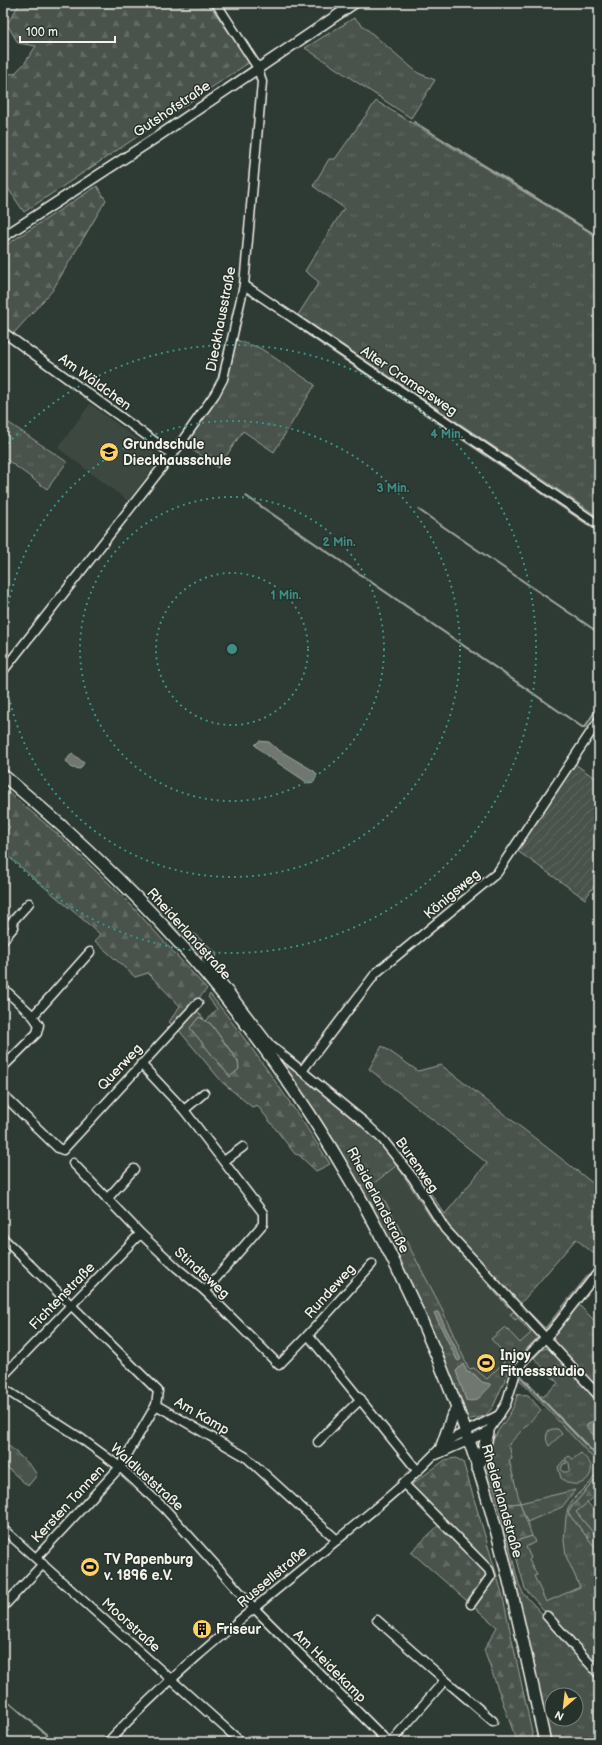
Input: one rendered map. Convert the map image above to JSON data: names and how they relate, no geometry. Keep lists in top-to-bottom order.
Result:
{
  "streets": {
    "main road": ["Rheiderlandstraße"],
    "street": [
      "Gutshofstraße",
      "Dieckhausstraße",
      "Alter Cramersweg",
      "Am Wäldchen",
      "Königsweg",
      "Querweg",
      "Burenweg",
      "Stindtsweg",
      "Rundeweg",
      "Fichtenstraße",
      "Am Kamp",
      "Waldluststraße",
      "Kersten Tannen",
      "Russellstraße",
      "Moorstraße",
      "Am Heidekamp"
    ]
  },
  "crossings": [
    ["Gutshofstraße", "Dieckhausstraße"],
    ["Dieckhausstraße", "Alter Cramersweg"],
    ["Dieckhausstraße", "Am Wäldchen"],
    ["Königsweg", "Burenweg"],
    ["Rheiderlandstraße", "Russellstraße"],
    ["Stindtsweg", "Rundeweg"],
    ["Stindtsweg", "Fichtenstraße"],
    ["Rundeweg", "Russellstraße"],
    ["Fichtenstraße", "Am Kamp"],
    ["Am Kamp", "Kersten Tannen"],
    ["Am Kamp", "Russellstraße"],
    ["Waldluststraße", "Kersten Tannen"],
    ["Waldluststraße", "Russellstraße"],
    ["Waldluststraße", "Am Heidekamp"],
    ["Kersten Tannen", "Moorstraße"],
    ["Russellstraße", "Moorstraße"],
    ["Russellstraße", "Am Heidekamp"]
  ],
  "places": {
    "school or university": ["Grundschule Dieckhausschule"],
    "sports": ["Injoy Fitnessstudio", "TV Papenburg v. 1896 e.V."],
    "building": ["Friseur"]
  },
  "scale_bar": "100 m",
  "north": "bottom left",
  "rings": [
    "4 Min.",
    "3 Min.",
    "2 Min.",
    "1 Min."
  ]
}
